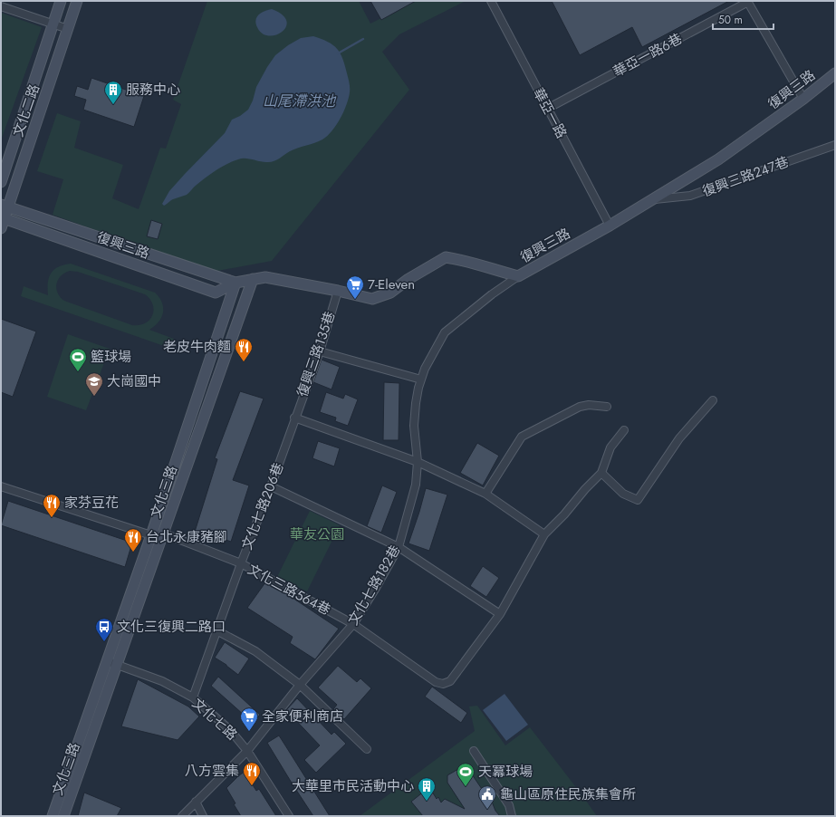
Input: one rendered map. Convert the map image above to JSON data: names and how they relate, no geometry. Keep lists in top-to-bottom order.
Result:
{
  "streets": {
    "street": [
      "華亞一路6巷",
      "復興三路",
      "文化二路",
      "華亞一路",
      "復興三路247巷",
      "復興三路135巷",
      "文化三路",
      "文化七路206巷",
      "文化七路182巷",
      "文化三路564巷",
      "文化七路"
    ]
  },
  "crossings": [
    ["華亞一路6巷", "華亞一路"],
    ["復興三路", "文化二路"],
    ["復興三路", "華亞一路"],
    ["復興三路", "復興三路247巷"],
    ["復興三路", "復興三路135巷"],
    ["復興三路", "文化三路"],
    ["復興三路", "文化七路182巷"],
    ["復興三路135巷", "文化七路206巷"],
    ["文化三路", "文化三路564巷"],
    ["文化三路", "文化七路"],
    ["文化七路206巷", "文化三路564巷"],
    ["文化七路206巷", "文化七路"],
    ["文化七路182巷", "文化三路564巷"],
    ["文化七路182巷", "文化七路"]
  ],
  "water": ["山尾滯洪池"],
  "parks": ["華友公園"],
  "places": {
    "building": ["服務中心", "大華里市民活動中心"],
    "supermarket": ["7-Eleven", "全家便利商店"],
    "restaurant": [
      "老皮牛肉麵",
      "家芬豆花",
      "台北永康豬腳",
      "八方雲集"
    ],
    "sports": ["籃球場", "天冪球場"],
    "school or university": ["大崗國中"],
    "bus stop": ["文化三復興二路口"],
    "public building": ["龜山區原住民族集會所"]
  },
  "scale_bar": "50 m"
}
